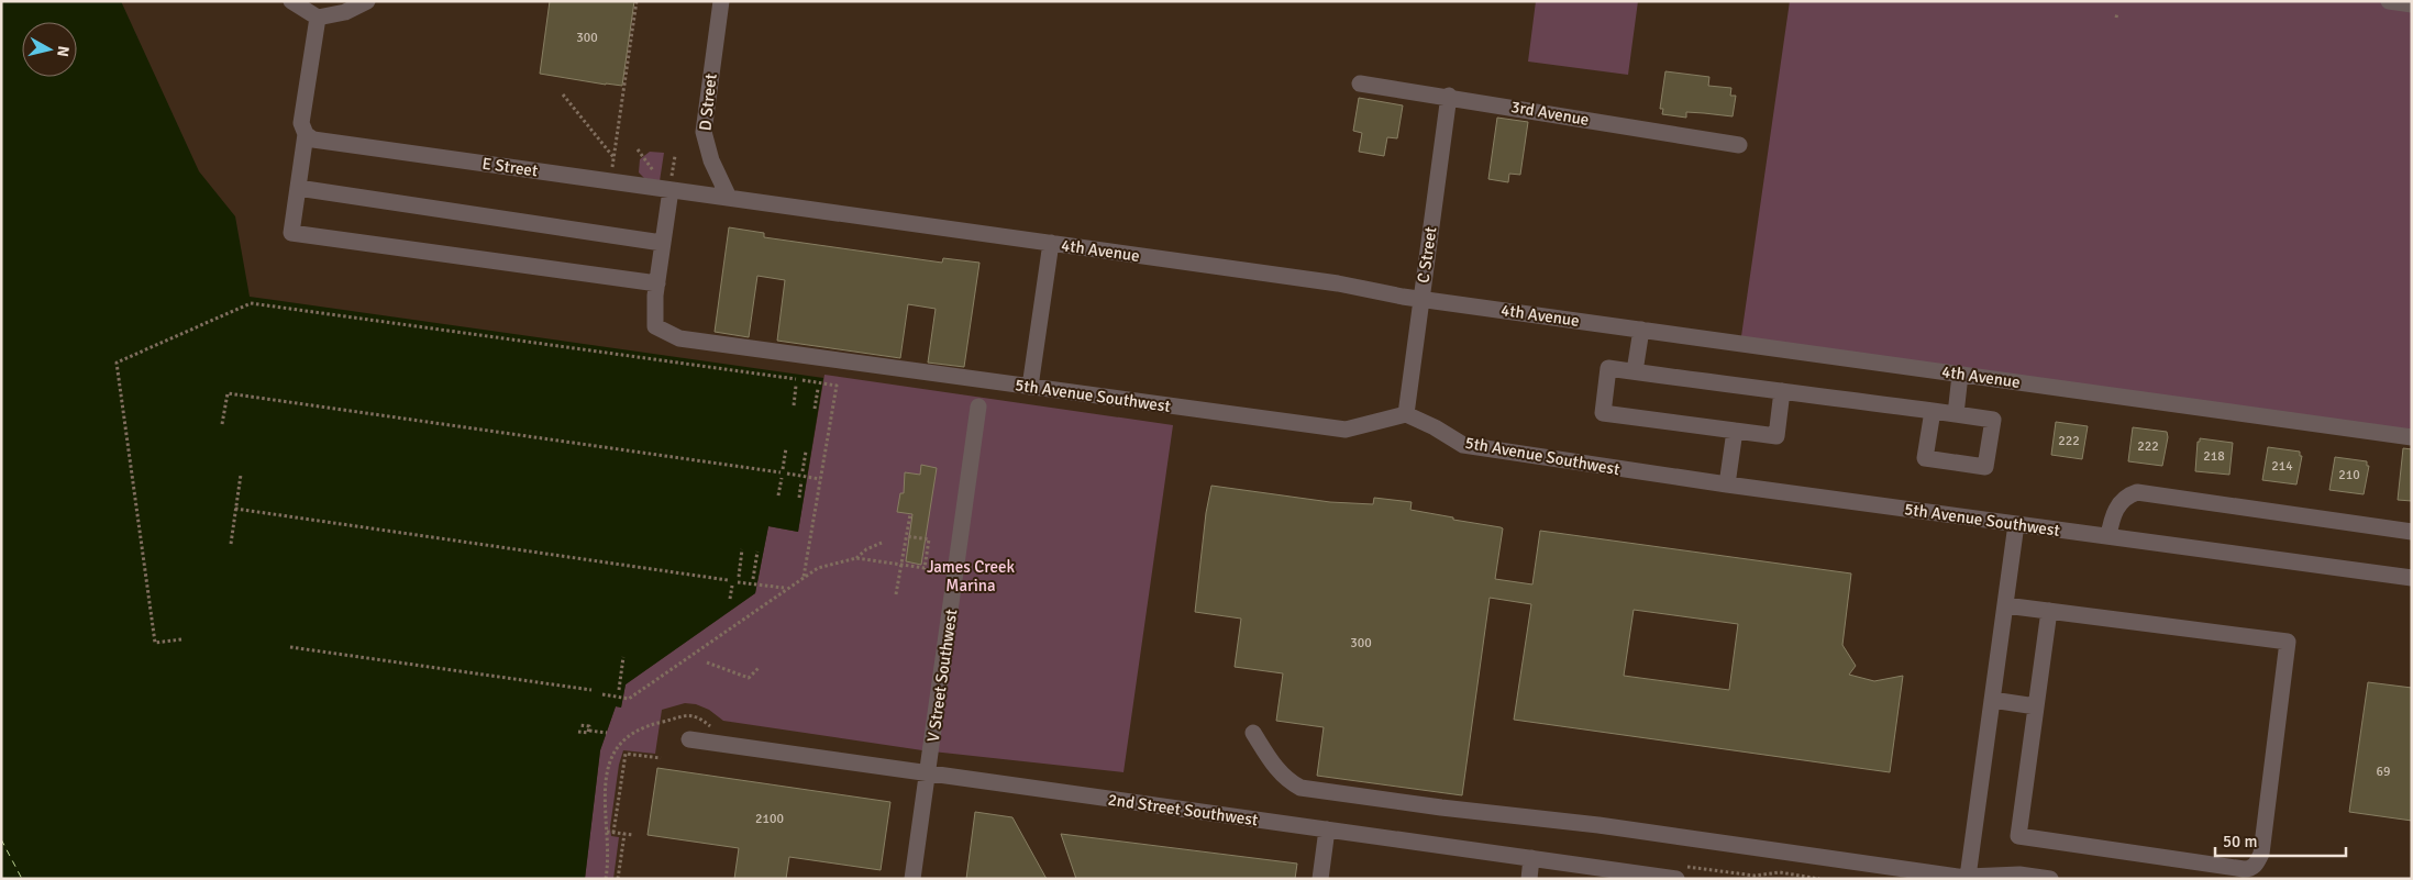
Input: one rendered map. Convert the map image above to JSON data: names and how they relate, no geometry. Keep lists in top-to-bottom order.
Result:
{
  "streets": {
    "street": [
      "D Street",
      "3rd Avenue",
      "E Street",
      "4th Avenue",
      "C Street",
      "5th Avenue Southwest",
      "V Street Southwest",
      "2nd Street Southwest"
    ]
  },
  "crossings": [
    ["D Street", "4th Avenue"],
    ["3rd Avenue", "C Street"],
    ["E Street", "4th Avenue"],
    ["4th Avenue", "C Street"],
    ["C Street", "5th Avenue Southwest"],
    ["V Street Southwest", "2nd Street Southwest"]
  ],
  "parks": ["James Creek Marina"],
  "house_numbers": [
    "300",
    "222",
    "222",
    "218",
    "214",
    "210",
    "300",
    "69",
    "2100"
  ],
  "scale_bar": "50 m",
  "north": "right"
}
